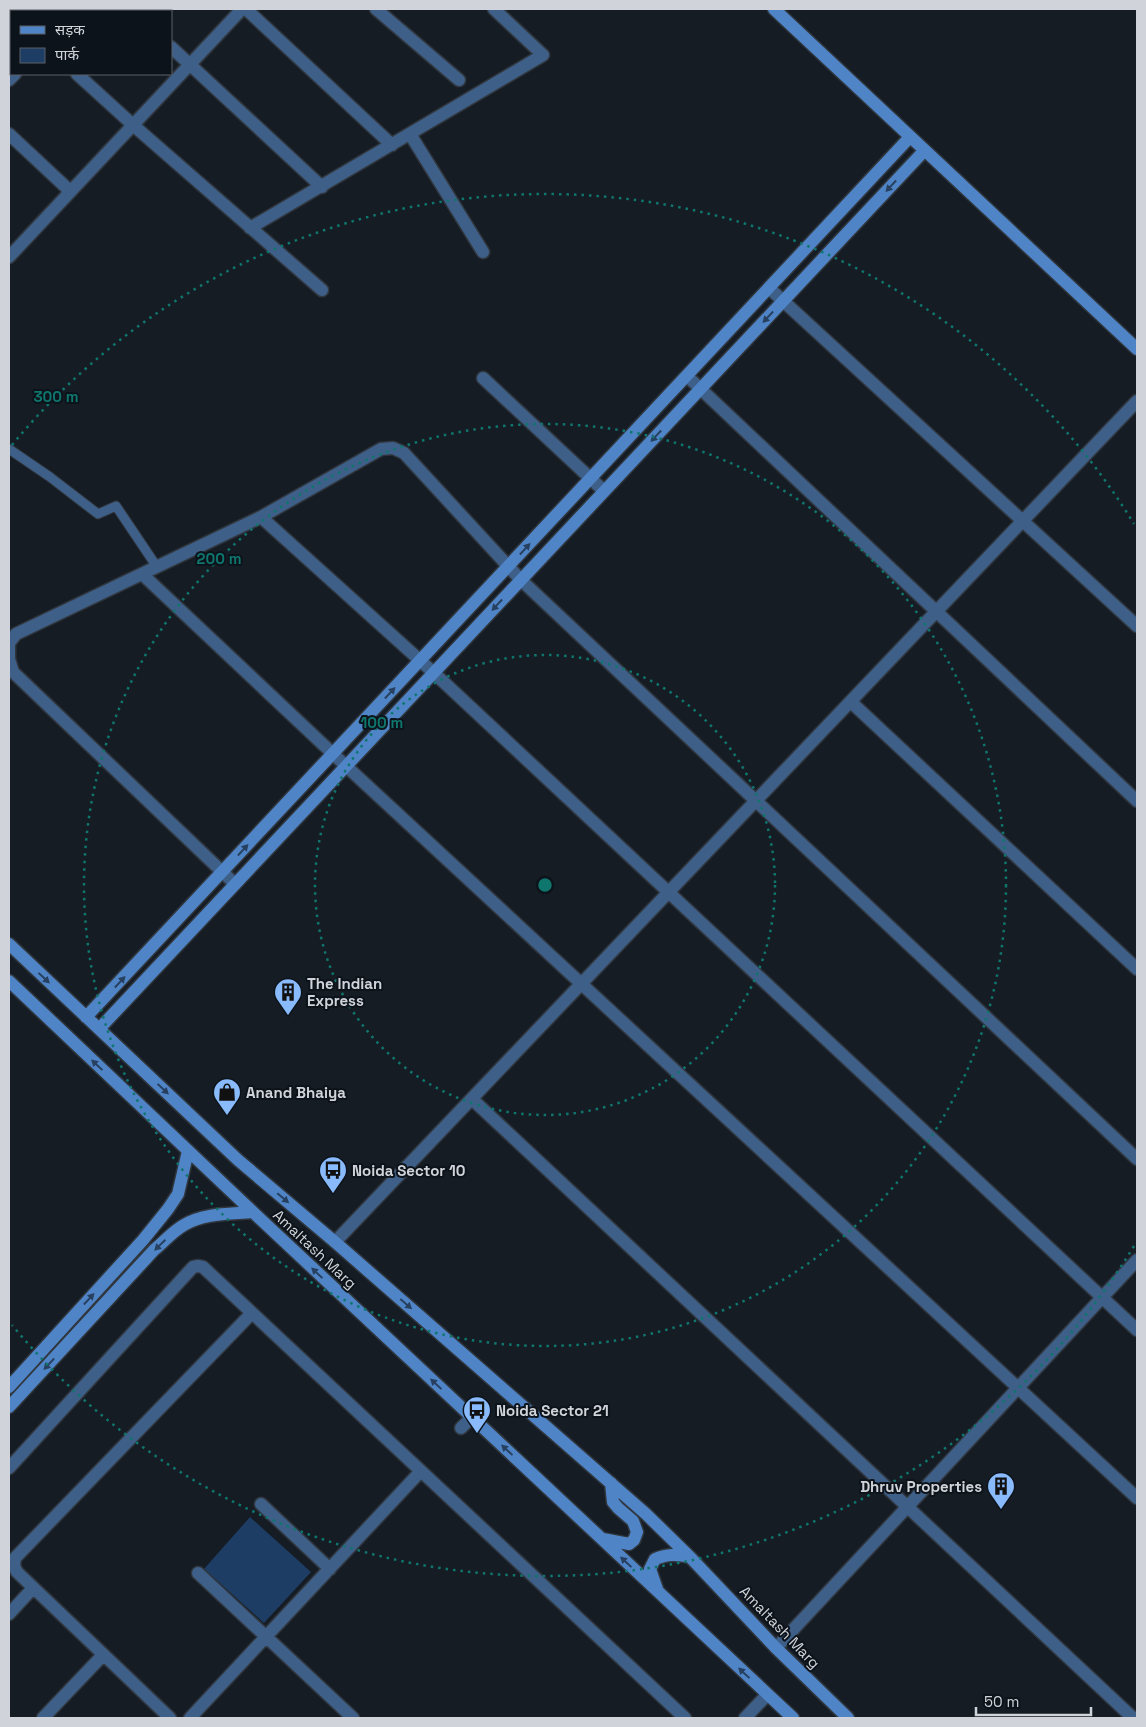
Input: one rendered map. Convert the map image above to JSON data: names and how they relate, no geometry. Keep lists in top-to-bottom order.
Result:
{
  "streets": {
    "street": ["Amaltash Marg"]
  },
  "places": {
    "building": ["The Indian Express", "Dhruv Properties"],
    "shop": ["Anand Bhaiya"],
    "bus stop": ["Noida Sector 10", "Noida Sector 21"]
  },
  "legend": ["सड़क", "पार्क"],
  "scale_bar": "50 m",
  "rings": ["300 m", "200 m", "100 m"]
}
